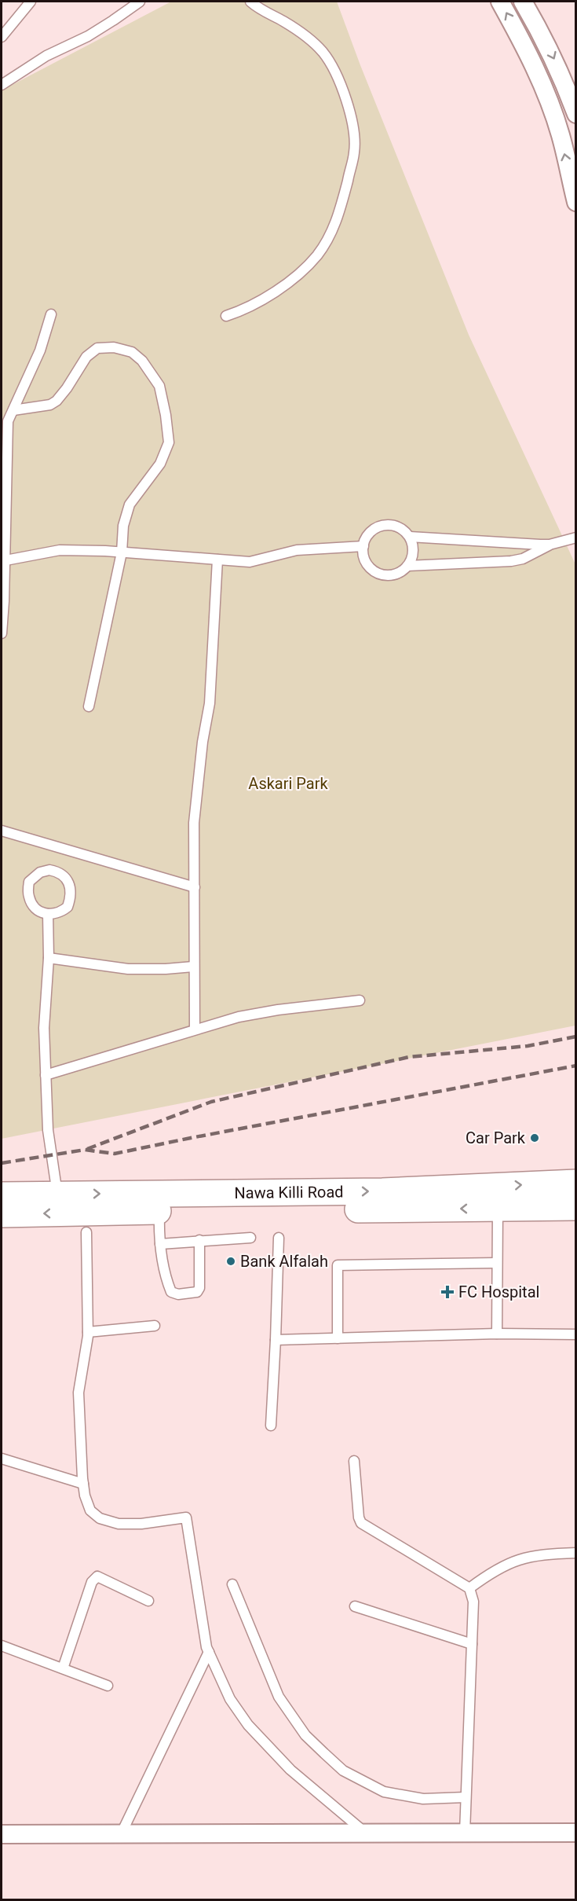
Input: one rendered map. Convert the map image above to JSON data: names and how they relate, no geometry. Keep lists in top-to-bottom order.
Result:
{
  "streets": {
    "main road": ["Nawa Killi Road"]
  },
  "parks": ["Askari Park"],
  "places": {
    "other": ["Car Park", "Bank Alfalah"],
    "health": ["FC Hospital"]
  }
}
